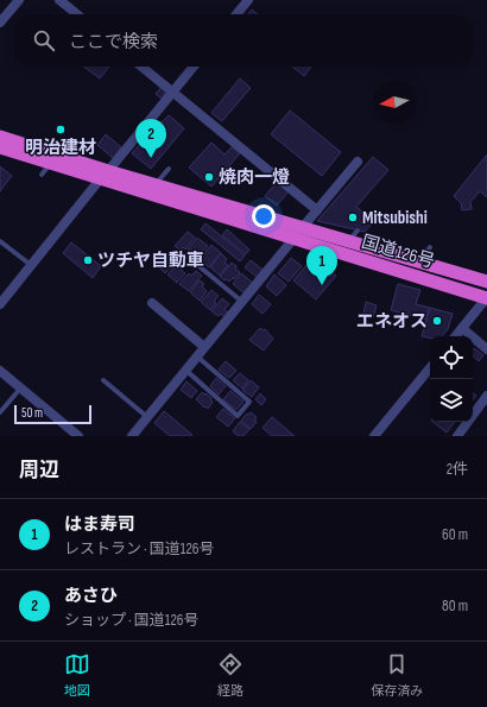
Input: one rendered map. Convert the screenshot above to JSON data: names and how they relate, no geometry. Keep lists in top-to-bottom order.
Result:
{
  "streets": {
    "highway": ["国道126号"]
  },
  "places": [
    "明治建材",
    "焼肉一燈",
    "Mitsubishi",
    "ツチヤ自動車",
    "エネオス"
  ],
  "scale_bar": "50 m",
  "north": "left",
  "page": {
    "search": "ここで検索",
    "pins": ["2", "1"],
    "scale": "50 m",
    "heading": ["周辺", "2件"],
    "list": [
      {
        "mark": "1",
        "name": "はま寿司",
        "note": "レストラン · 国道126号",
        "value": "60 m"
      },
      {
        "mark": "2",
        "name": "あさひ",
        "note": "ショップ · 国道126号",
        "value": "80 m"
      }
    ],
    "nav": ["地図", "経路", "保存済み"]
  }
}
